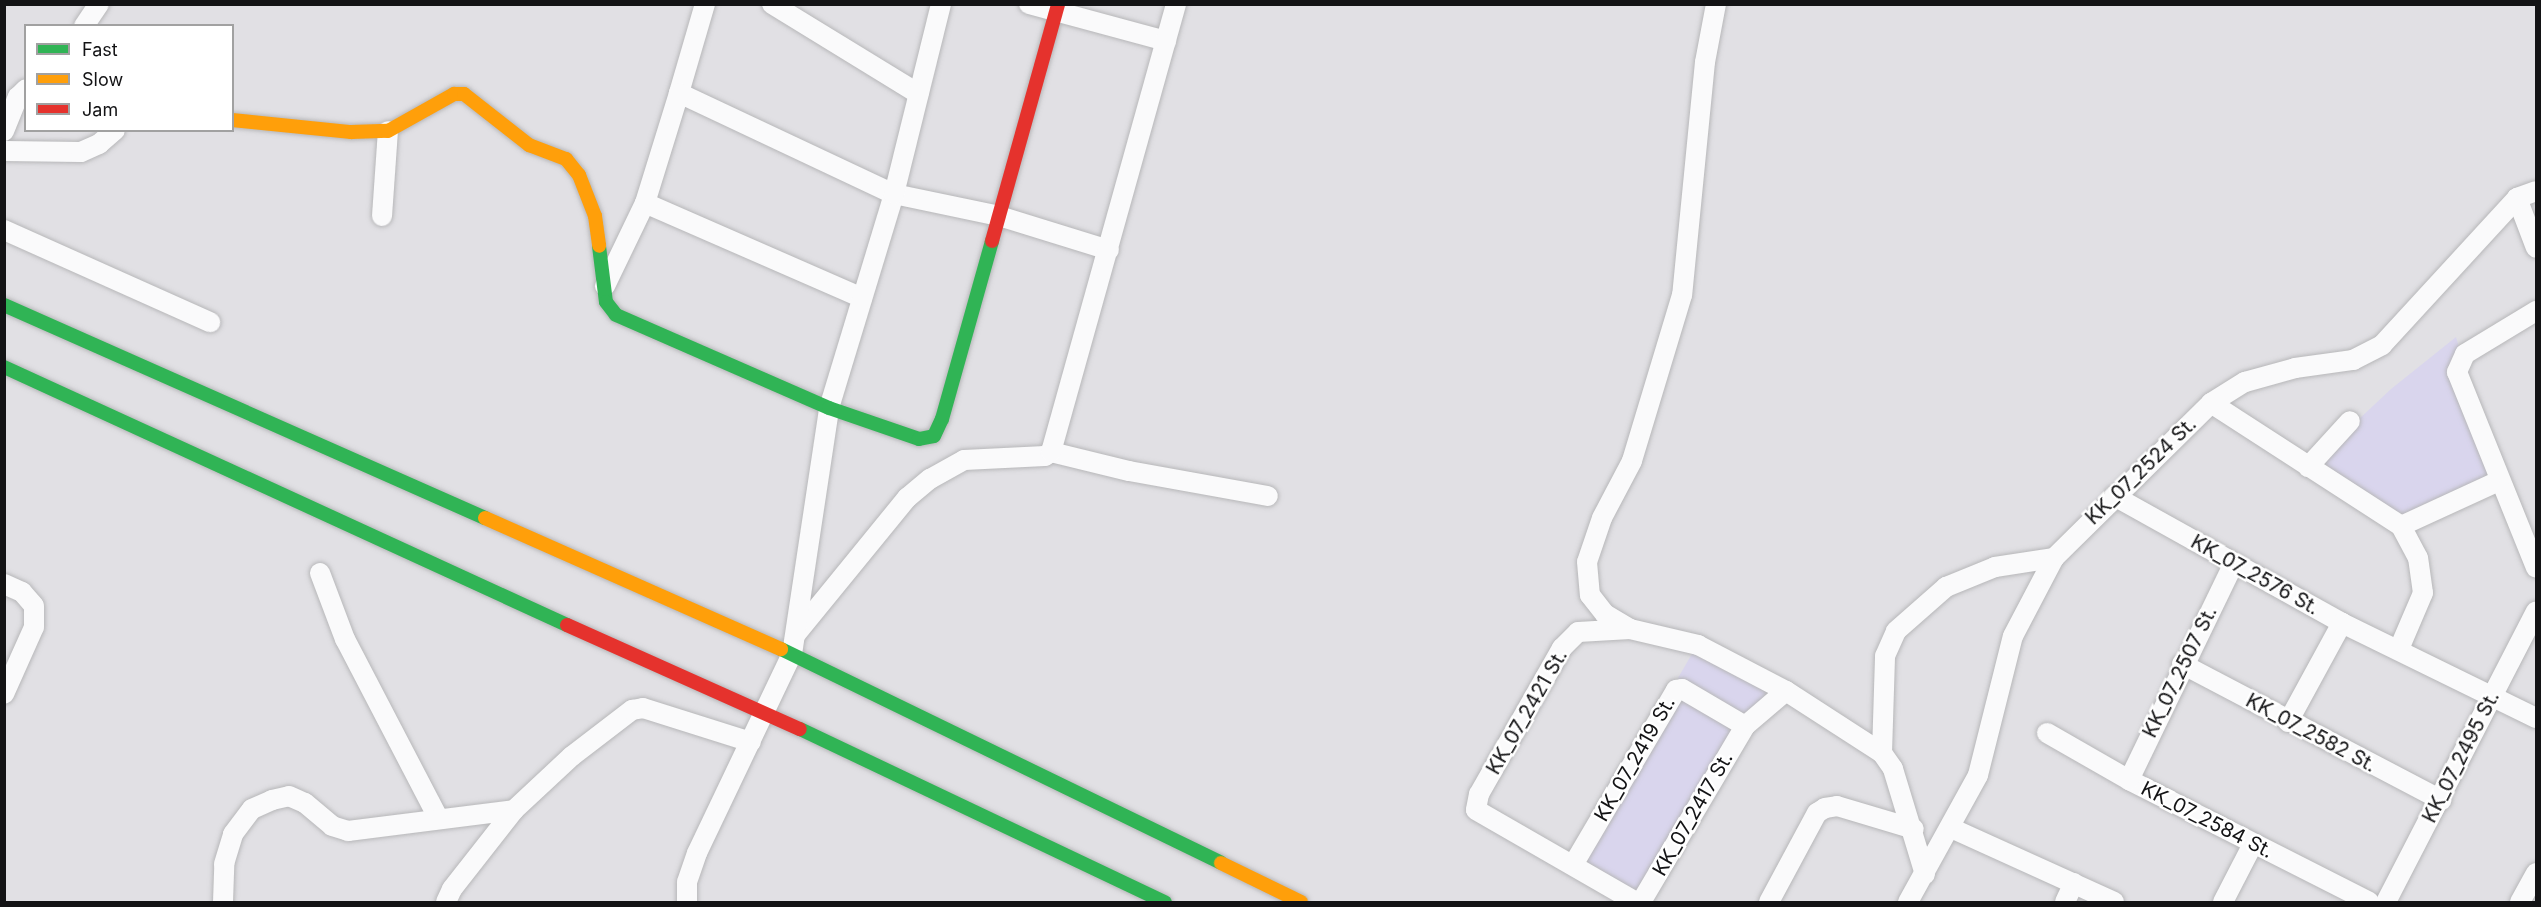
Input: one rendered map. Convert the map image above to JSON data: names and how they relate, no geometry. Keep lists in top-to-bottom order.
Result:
{
  "streets": {
    "street": [
      "KK_07_2524 St.",
      "KK_07_2576 St.",
      "KK_07_2507 St.",
      "KK_07_2421 St.",
      "KK_07_2582 St.",
      "KK_07_2495 St.",
      "KK_07_2419 St.",
      "KK_07_2417 St.",
      "KK_07_2584 St."
    ]
  },
  "crossings": [
    ["KK_07_2524 St.", "KK_07_2576 St."],
    ["KK_07_2576 St.", "KK_07_2507 St."],
    ["KK_07_2576 St.", "KK_07_2495 St."],
    ["KK_07_2507 St.", "KK_07_2582 St."],
    ["KK_07_2507 St.", "KK_07_2584 St."],
    ["KK_07_2421 St.", "KK_07_2419 St."],
    ["KK_07_2582 St.", "KK_07_2495 St."],
    ["KK_07_2419 St.", "KK_07_2417 St."]
  ],
  "legend": ["Fast", "Slow", "Jam"]
}
